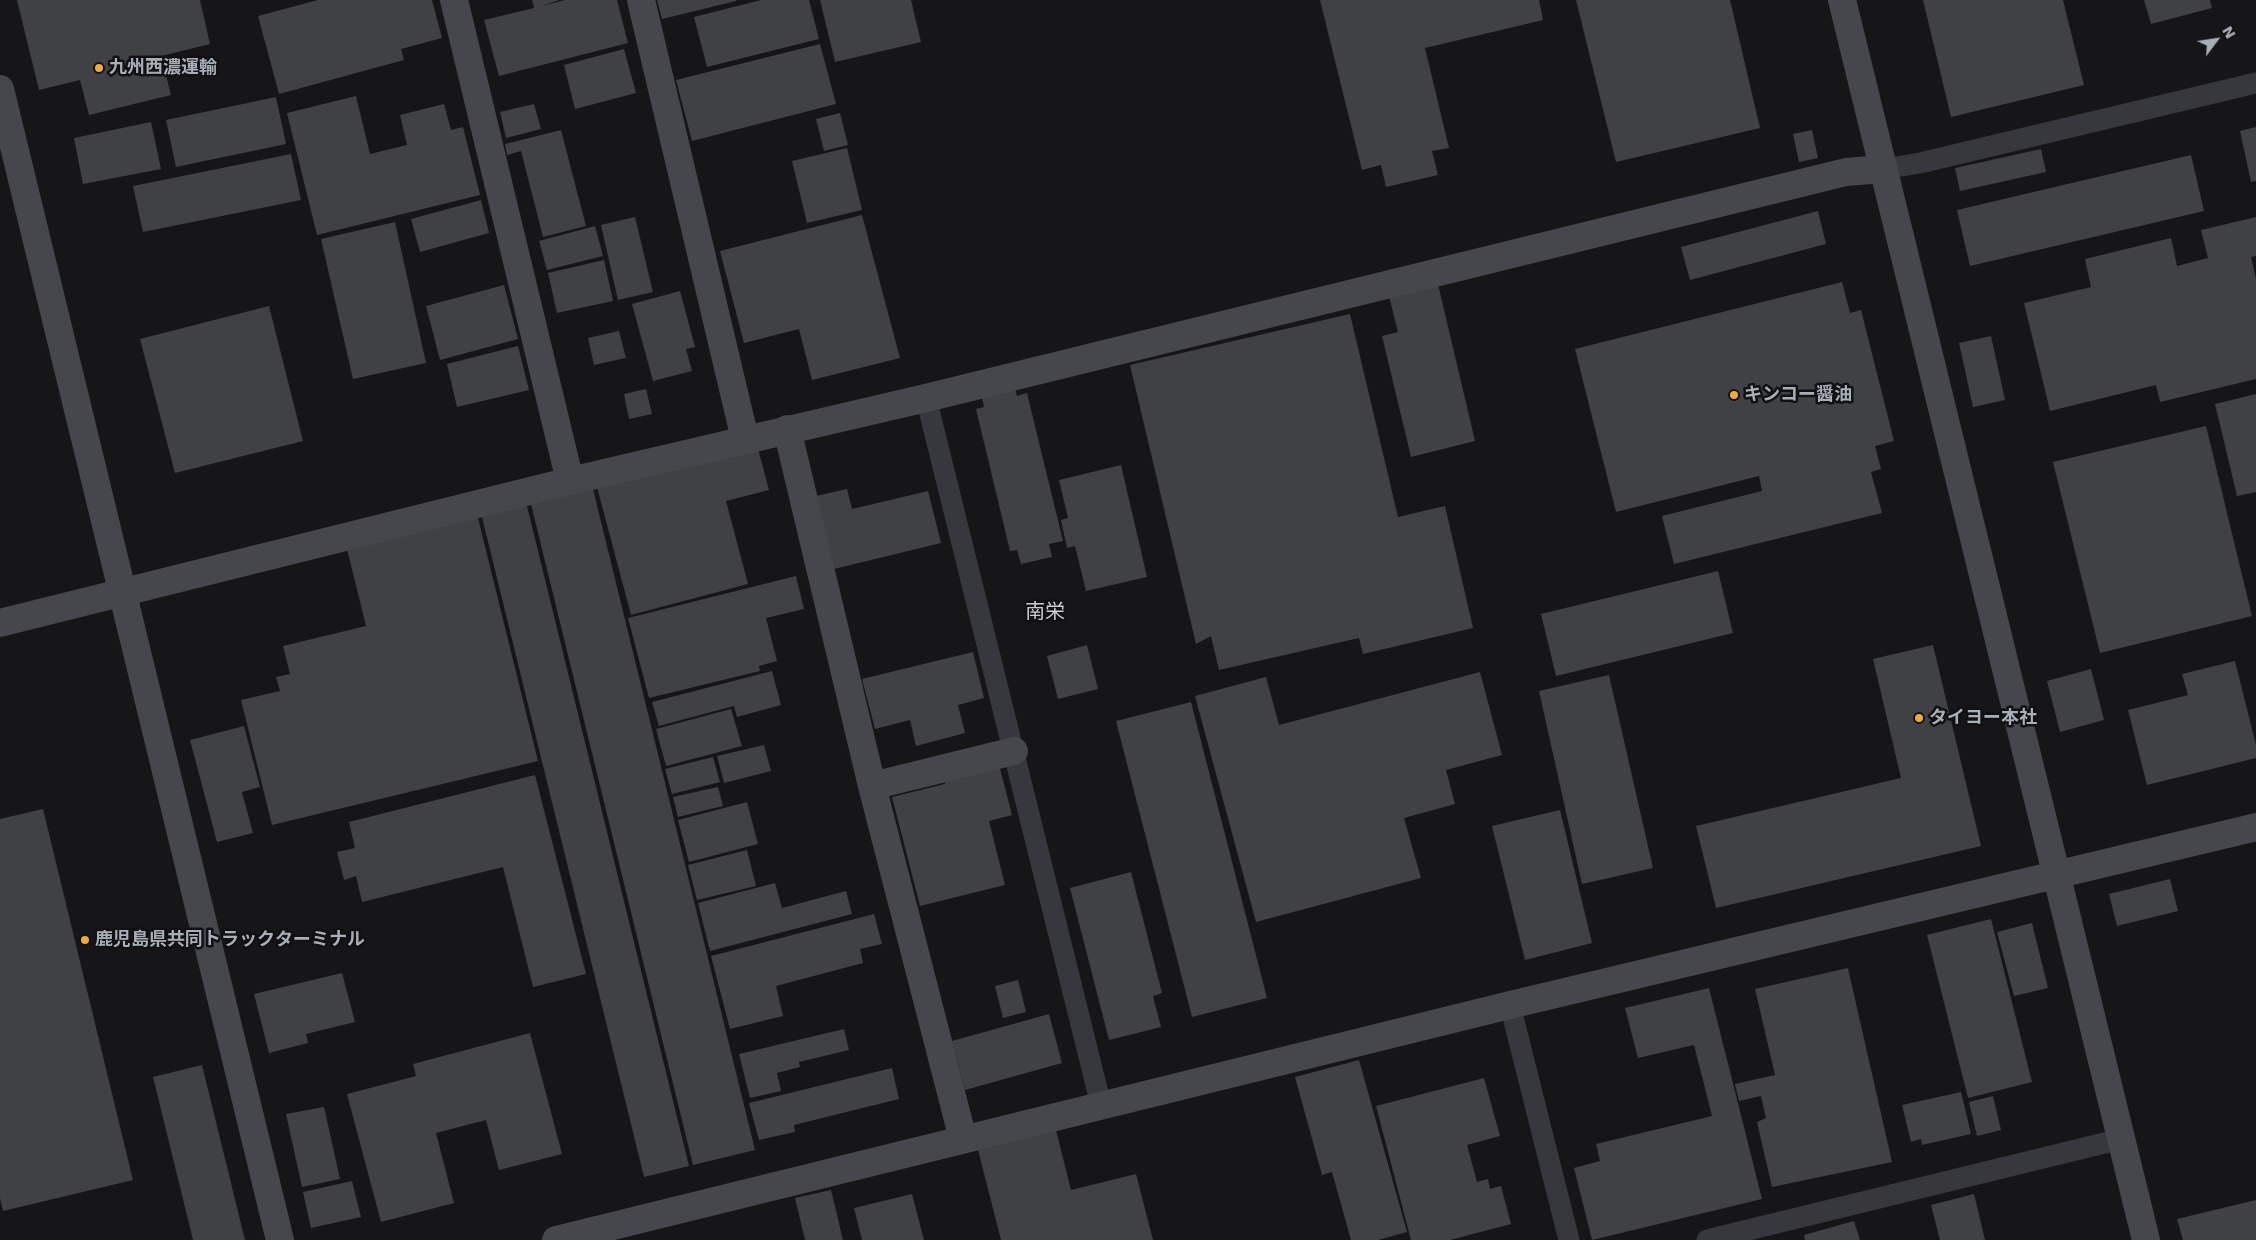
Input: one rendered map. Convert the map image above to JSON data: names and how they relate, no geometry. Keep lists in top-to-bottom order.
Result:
{
  "districts": ["南栄"],
  "places": [
    "九州西濃運輸",
    "キンコー醤油",
    "タイヨー本社",
    "鹿児島県共同トラックターミナル"
  ],
  "north": "top right"
}
